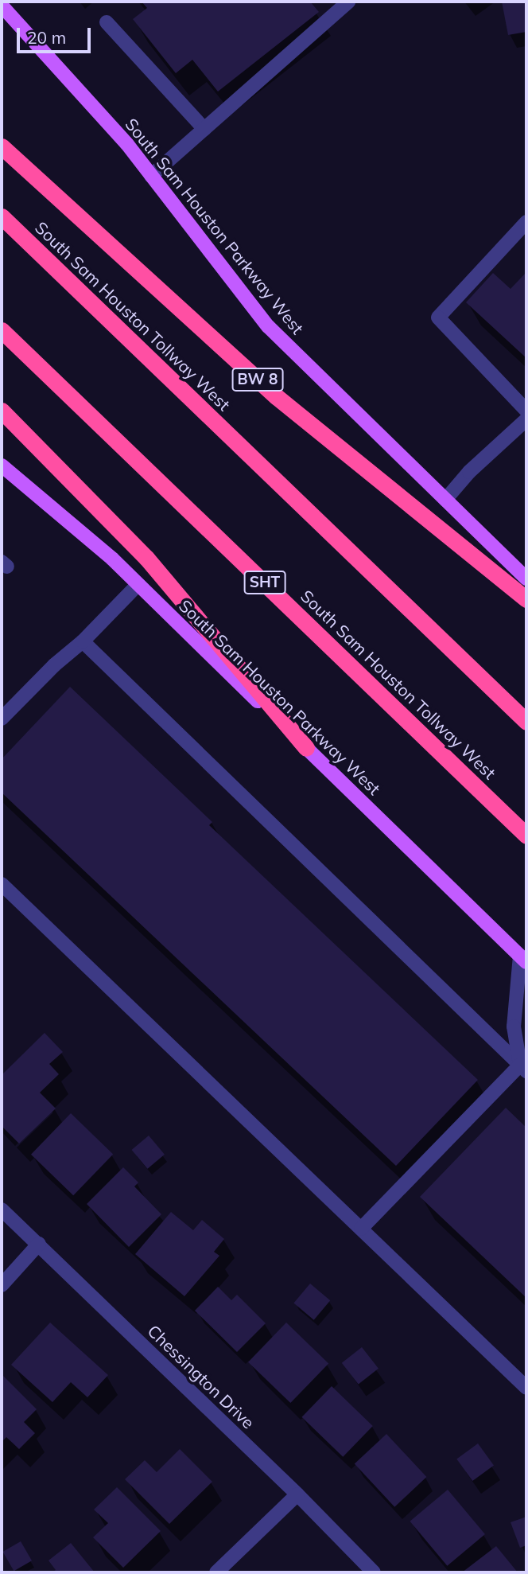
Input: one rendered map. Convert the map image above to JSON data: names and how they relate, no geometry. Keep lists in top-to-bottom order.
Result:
{
  "streets": {
    "highway": ["South Sam Houston Tollway West", "BW 8", "SHT"],
    "main road": ["South Sam Houston Parkway West"],
    "street": ["Chessington Drive"]
  },
  "crossings": [
    ["South Sam Houston Parkway West", "BW 8"]
  ],
  "scale_bar": "20 m"
}
